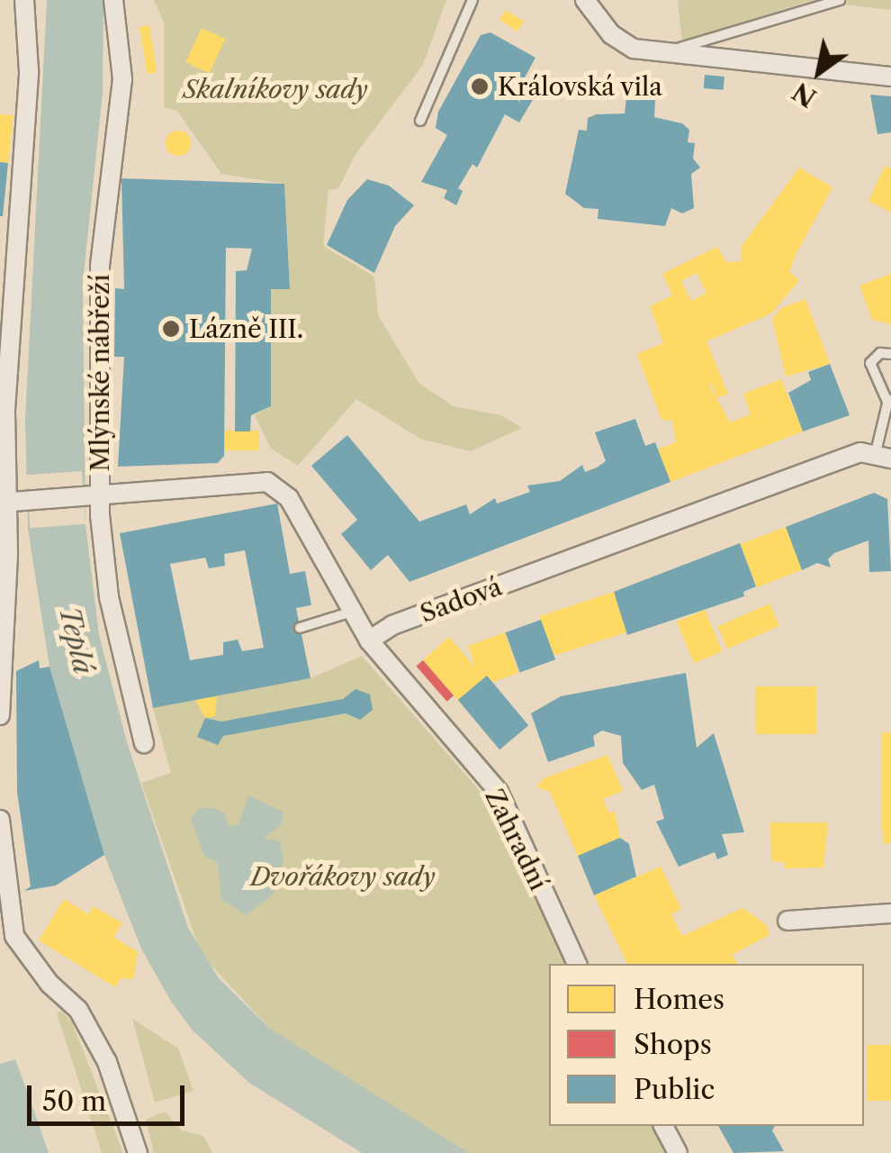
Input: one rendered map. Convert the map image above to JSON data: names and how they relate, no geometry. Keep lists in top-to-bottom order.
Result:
{
  "streets": {
    "street": ["Mlýnské nábřeží", "Sadová", "Zahradní"]
  },
  "crossings": [
    ["Sadová", "Zahradní"]
  ],
  "water": ["Teplá"],
  "parks": ["Skalníkovy sady", "Dvořákovy sady"],
  "places": ["Královská vila", "Lázně III."],
  "legend": ["Homes", "Shops", "Public"],
  "scale_bar": "50 m",
  "north": "bottom left"
}
